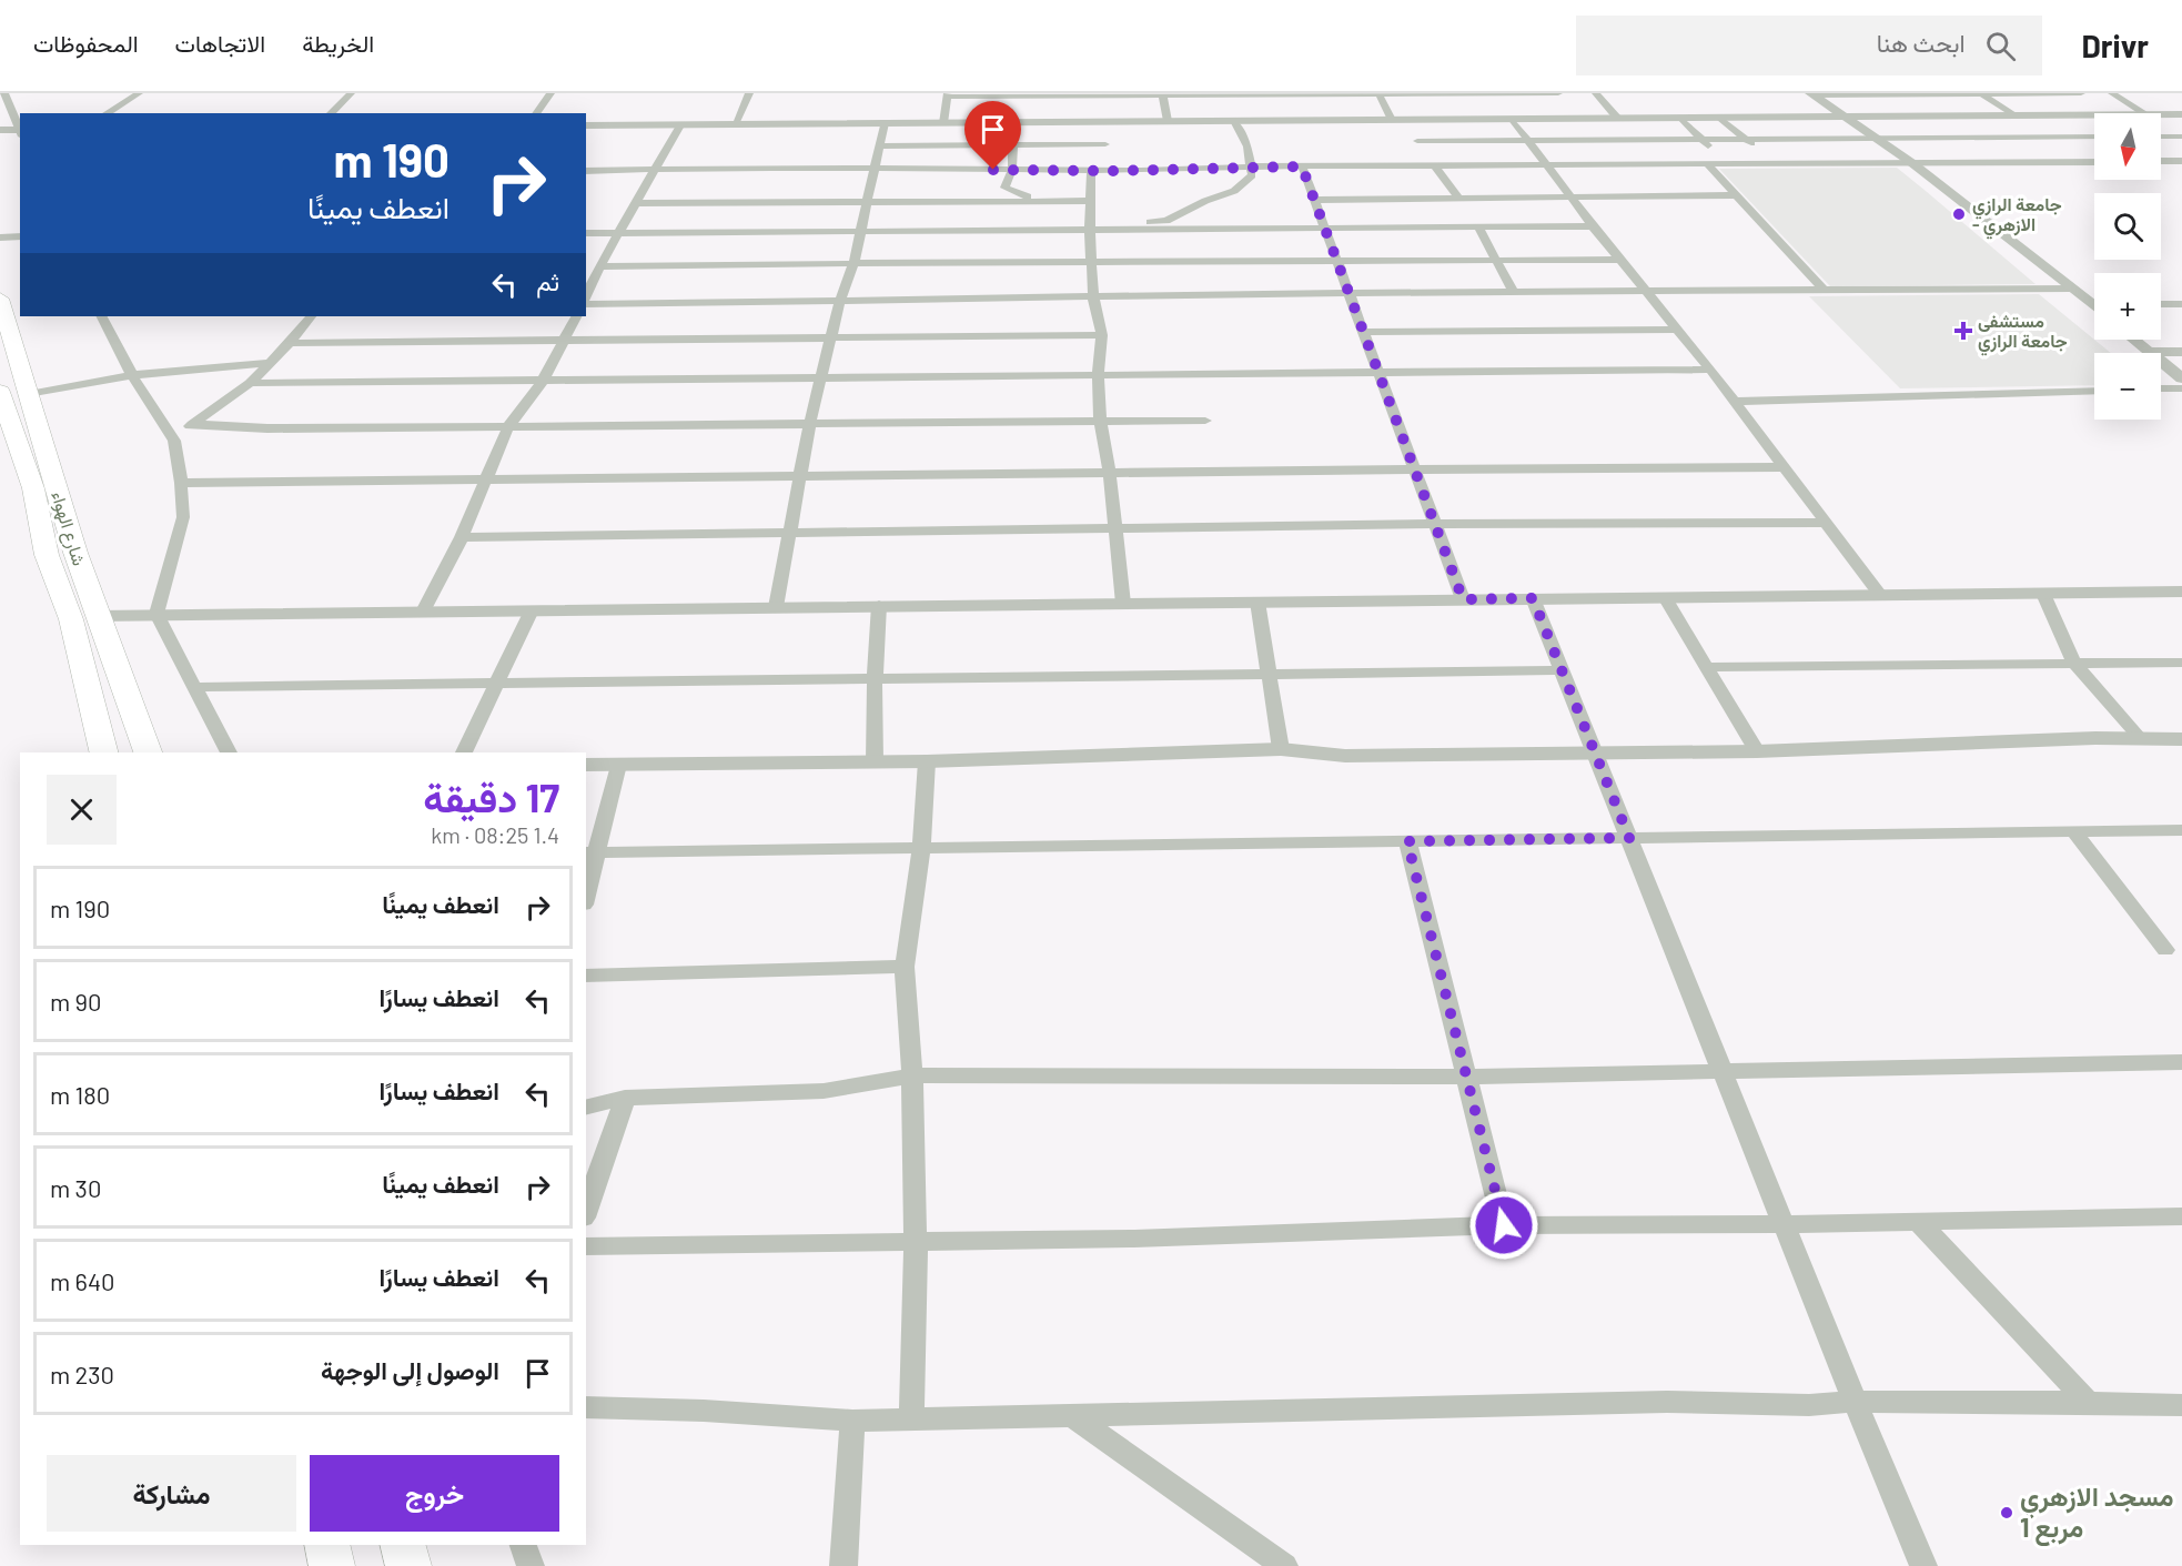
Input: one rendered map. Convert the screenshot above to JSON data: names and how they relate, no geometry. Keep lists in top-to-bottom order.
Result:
{
  "streets": {
    "main road": ["شارع الهواء"]
  },
  "places": {
    "other": ["جامعة الرازي - الازهري", "مسجد الازهري مربع 1"],
    "health": ["مستشفى جامعة الرازي"]
  },
  "north": "bottom",
  "page": {
    "header": "Drivr",
    "search": "ابحث هنا",
    "nav": ["الخريطة", "الاتجاهات", "المحفوظات"],
    "map_buttons": ["+", "−"],
    "turn": ["190 m", "انعطف يمينًا"],
    "then": "ثم",
    "heading": ["17 دقيقة", "1.4 km · 08:25"],
    "list": [
      {
        "name": "انعطف يمينًا",
        "value": "190 m"
      },
      {
        "name": "انعطف يسارًا",
        "value": "90 m"
      },
      {
        "name": "انعطف يسارًا",
        "value": "180 m"
      },
      {
        "name": "انعطف يمينًا",
        "value": "30 m"
      },
      {
        "name": "انعطف يسارًا",
        "value": "640 m"
      },
      {
        "name": "الوصول إلى الوجهة",
        "value": "230 m"
      }
    ],
    "buttons": ["خروج", "مشاركة"]
  }
}
